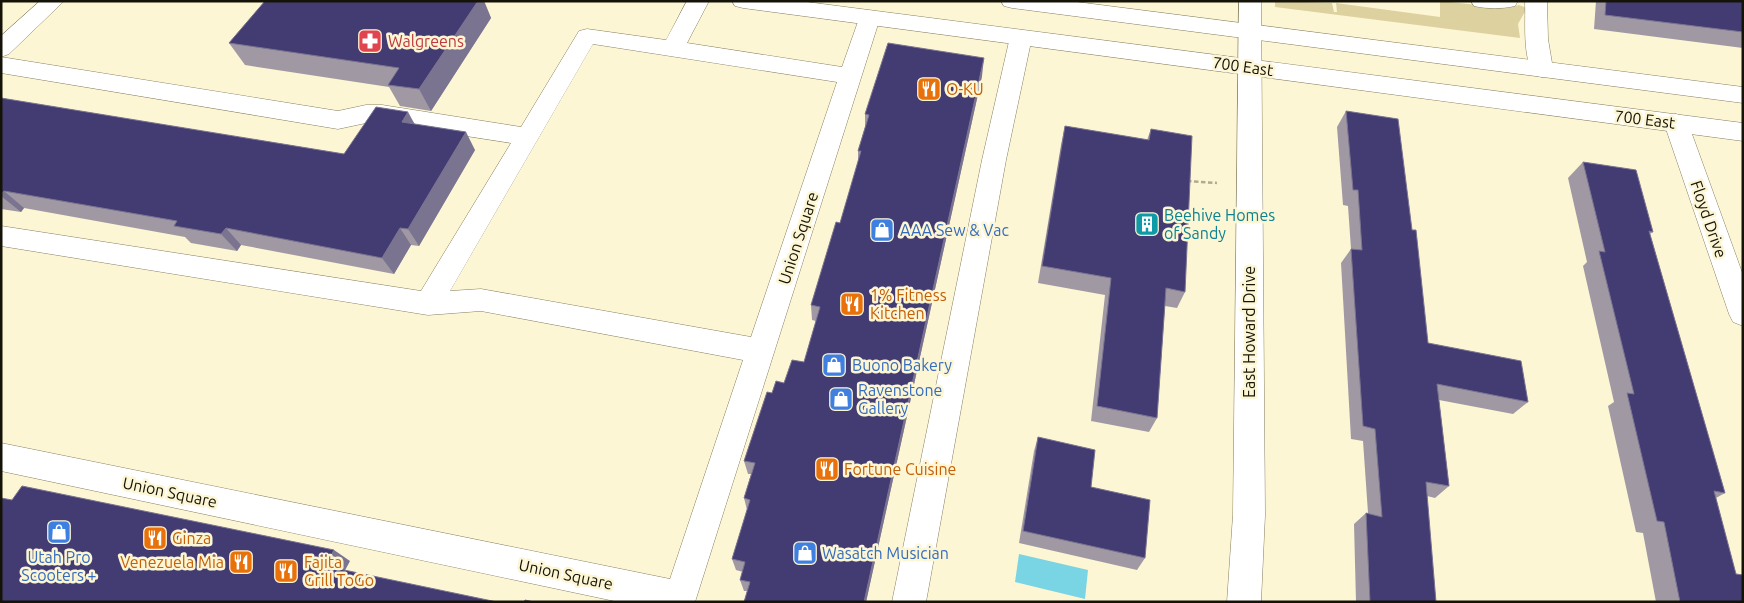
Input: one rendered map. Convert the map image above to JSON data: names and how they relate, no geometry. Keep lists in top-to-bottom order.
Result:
{
  "streets": {
    "main road": [
      "700 East",
      "Floyd Drive",
      "Union Square",
      "East Howard Drive"
    ]
  },
  "crossings": [
    ["700 East", "Floyd Drive"],
    ["700 East", "Union Square"],
    ["700 East", "East Howard Drive"]
  ],
  "places": {
    "pharmacy": ["Walgreens"],
    "restaurant": [
      "O-KU",
      "1% Fitness Kitchen",
      "Fortune Cuisine",
      "Ginza",
      "Venezuela Mia",
      "Fajita Grill ToGo"
    ],
    "building": ["Beehive Homes of Sandy"],
    "shop": [
      "AAA Sew & Vac",
      "Buono Bakery",
      "Ravenstone Gallery",
      "Utah Pro Scooters +",
      "Wasatch Musician"
    ]
  }
}
